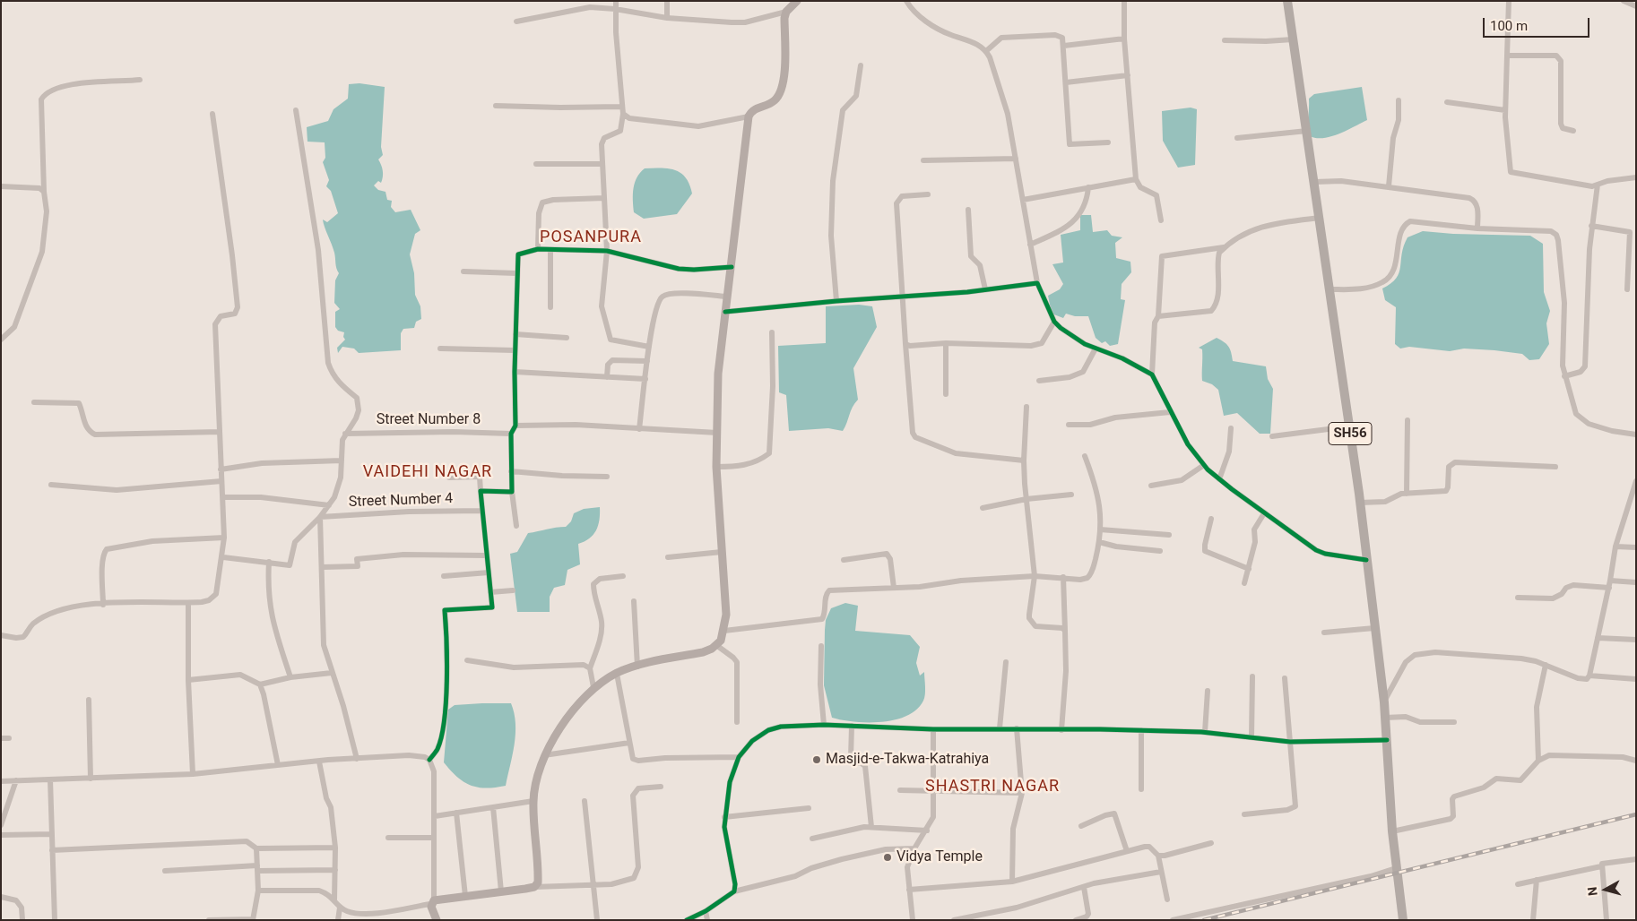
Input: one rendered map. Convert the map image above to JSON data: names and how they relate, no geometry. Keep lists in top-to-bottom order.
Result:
{
  "streets": {
    "main road": ["SH56"],
    "street": ["Street Number 8", "Street Number 4"]
  },
  "districts": ["POSANPURA", "VAIDEHI NAGAR", "SHASTRI NAGAR"],
  "places": ["Masjid-e-Takwa-Katrahiya", "Vidya Temple"],
  "scale_bar": "100 m",
  "north": "left"
}
